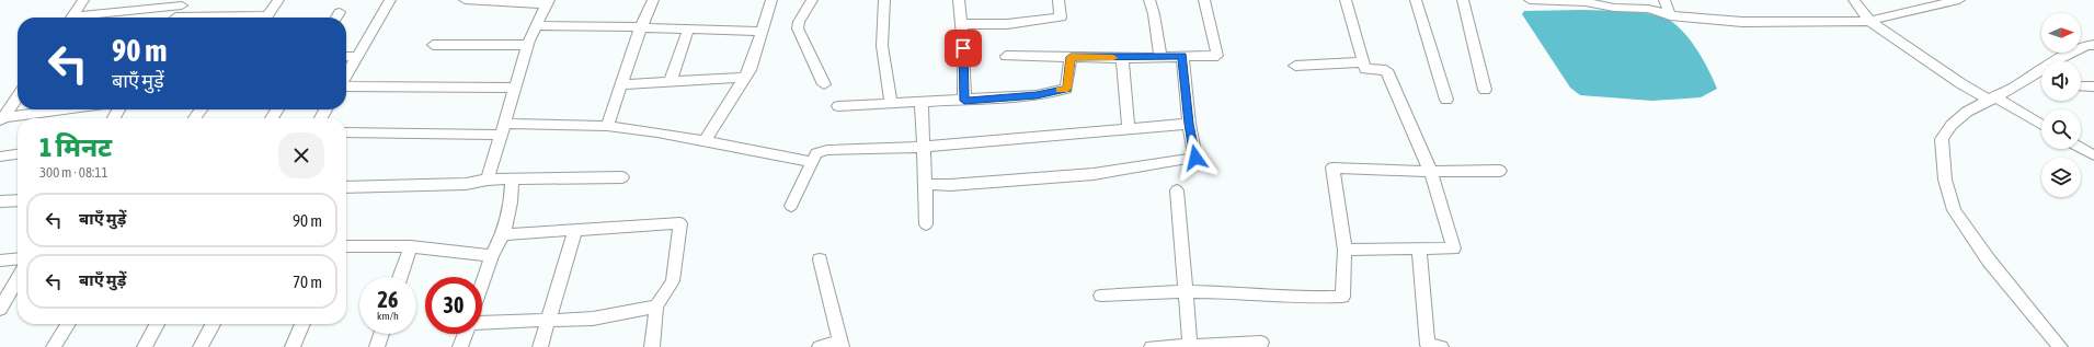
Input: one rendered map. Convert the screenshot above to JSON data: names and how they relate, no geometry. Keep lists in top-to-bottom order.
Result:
{
  "north": "right",
  "page": {
    "turn": ["90 m", "बाएँ मुड़ें"],
    "heading": ["1 मिनट", "300 m · 08:11"],
    "list": [
      {
        "name": "बाएँ मुड़ें",
        "value": "90 m"
      },
      {
        "name": "बाएँ मुड़ें",
        "value": "70 m"
      }
    ],
    "speed": "26 km/h",
    "limit": "30"
  }
}
